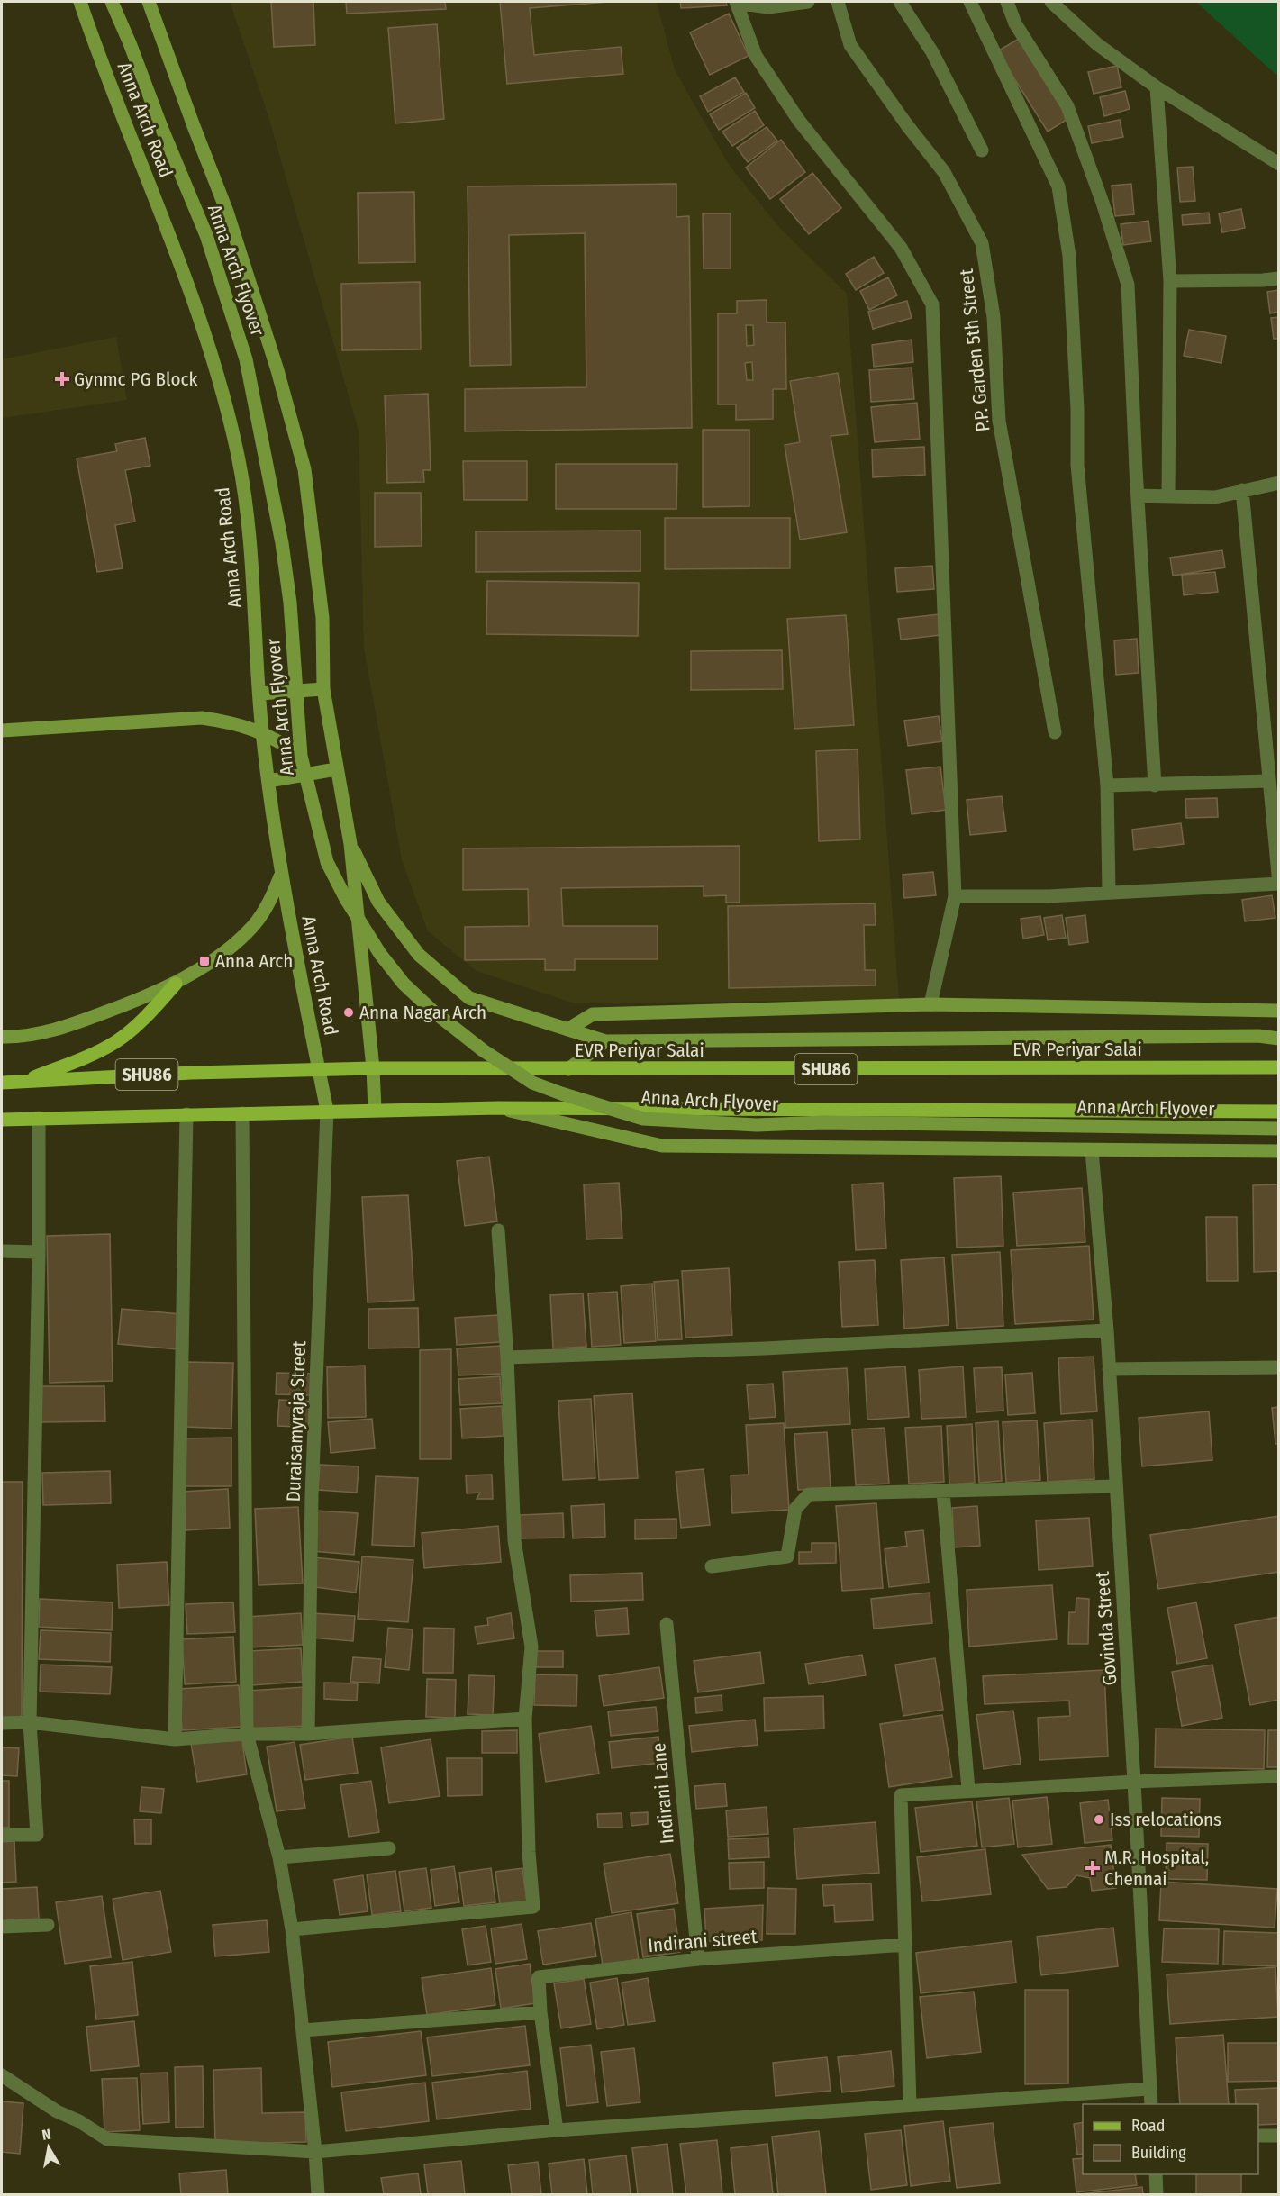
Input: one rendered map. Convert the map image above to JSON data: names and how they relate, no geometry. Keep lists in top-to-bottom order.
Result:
{
  "streets": {
    "main road": [
      "Anna Arch Road",
      "Anna Arch Flyover",
      "EVR Periyar Salai",
      "SHU86"
    ],
    "street": [
      "P.P. Garden 5th Street",
      "Duraisamyraja Street",
      "Govinda Street",
      "Indirani Lane",
      "Indirani street"
    ]
  },
  "crossings": [
    ["Anna Arch Road", "EVR Periyar Salai"],
    ["Anna Arch Road", "SHU86"],
    ["Anna Arch Road", "Duraisamyraja Street"],
    ["SHU86", "Duraisamyraja Street"],
    ["Indirani Lane", "Indirani street"]
  ],
  "places": {
    "health": ["Gynmc PG Block", "M.R. Hospital, Chennai"],
    "transit": ["Anna Arch"],
    "other": ["Anna Nagar Arch", "Iss relocations"]
  },
  "legend": ["Road", "Building"],
  "north": "top"
}
